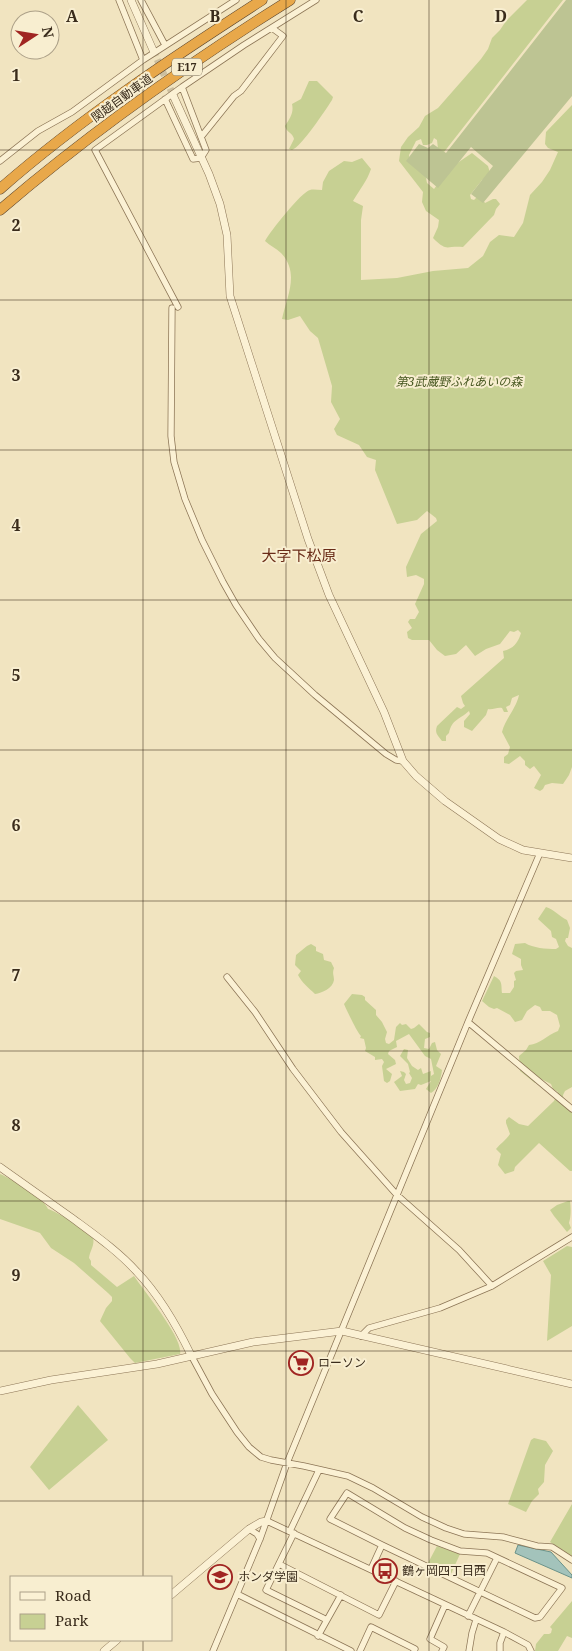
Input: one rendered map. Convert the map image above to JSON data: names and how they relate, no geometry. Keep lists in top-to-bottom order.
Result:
{
  "streets": {
    "highway": ["E17", "関越自動車道"]
  },
  "districts": ["大字下松原"],
  "parks": ["第3武蔵野ふれあいの森"],
  "places": {
    "supermarket": ["ローソン"],
    "bus stop": ["鶴ヶ岡四丁目西"],
    "school or university": ["ホンダ学園"]
  },
  "legend": ["Road", "Park"],
  "north": "right",
  "grid": {
    "columns": [
      "A",
      "B",
      "C",
      "D"
    ],
    "rows": [
      "1",
      "2",
      "3",
      "4",
      "5",
      "6",
      "7",
      "8",
      "9"
    ]
  }
}
